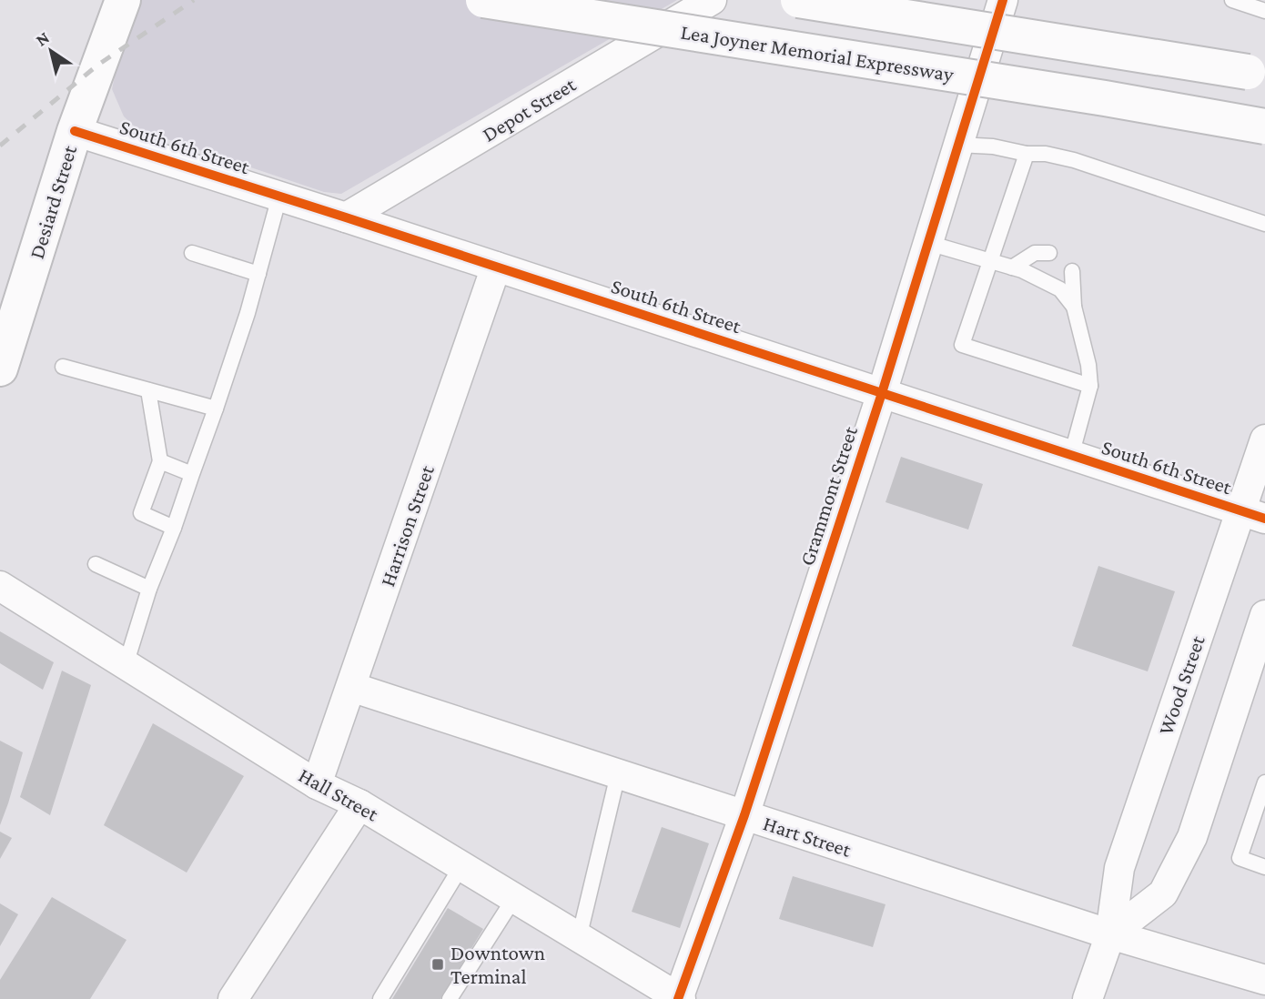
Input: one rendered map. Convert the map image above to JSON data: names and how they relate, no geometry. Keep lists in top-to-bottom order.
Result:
{
  "streets": {
    "main road": ["Lea Joyner Memorial Expressway", "Desiard Street"],
    "street": [
      "Depot Street",
      "South 6th Street",
      "Grammont Street",
      "Harrison Street",
      "Wood Street",
      "Hall Street",
      "Hart Street"
    ]
  },
  "crossings": [
    ["Depot Street", "South 6th Street"],
    ["South 6th Street", "Desiard Street"],
    ["South 6th Street", "Grammont Street"],
    ["South 6th Street", "Harrison Street"],
    ["South 6th Street", "Wood Street"],
    ["Grammont Street", "Hall Street"],
    ["Grammont Street", "Hart Street"],
    ["Harrison Street", "Hall Street"],
    ["Harrison Street", "Hart Street"],
    ["Wood Street", "Hart Street"]
  ],
  "places": {
    "transit": ["Downtown Terminal"]
  },
  "north": "top left"
}
